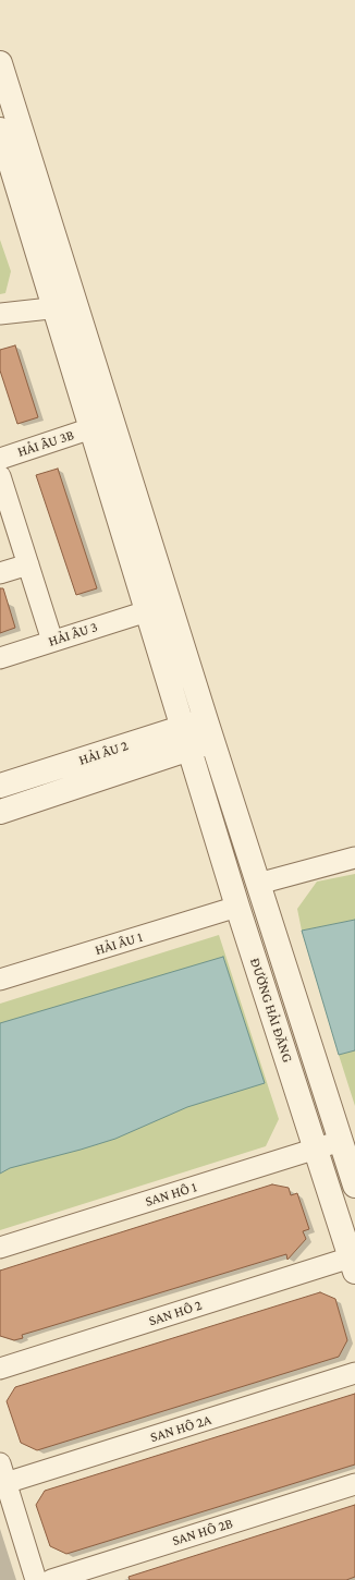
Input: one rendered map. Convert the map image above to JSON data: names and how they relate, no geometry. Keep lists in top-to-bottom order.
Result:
{
  "streets": {
    "street": [
      "HẢI ÂU 3B",
      "HẢI ÂU 3",
      "HẢI ÂU 2",
      "HẢI ÂU 1",
      "ĐƯỜNG HẢI ĐĂNG",
      "SAN HÔ 1",
      "SAN HÔ 2",
      "SAN HÔ 2A",
      "SAN HÔ 2B"
    ]
  },
  "crossings": [
    ["HẢI ÂU 3B", "ĐƯỜNG HẢI ĐĂNG"],
    ["HẢI ÂU 3", "ĐƯỜNG HẢI ĐĂNG"],
    ["HẢI ÂU 2", "ĐƯỜNG HẢI ĐĂNG"],
    ["HẢI ÂU 1", "ĐƯỜNG HẢI ĐĂNG"],
    ["ĐƯỜNG HẢI ĐĂNG", "SAN HÔ 1"],
    ["ĐƯỜNG HẢI ĐĂNG", "SAN HÔ 2"]
  ]
}
